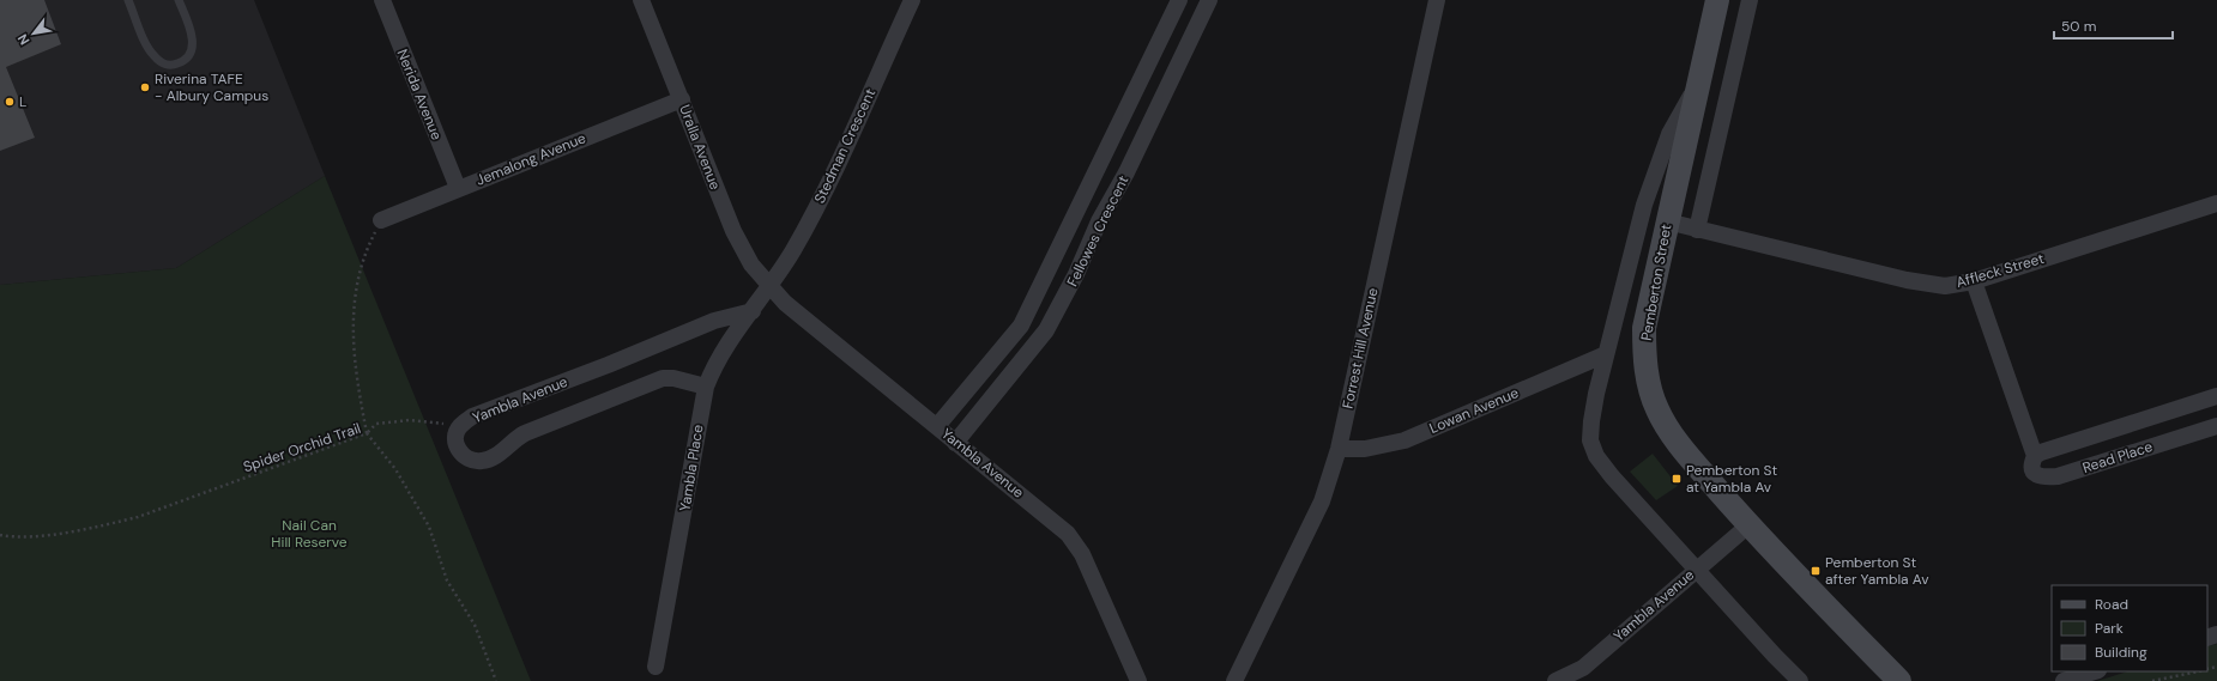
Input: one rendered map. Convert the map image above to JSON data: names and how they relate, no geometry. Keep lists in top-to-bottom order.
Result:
{
  "streets": {
    "main road": ["Pemberton Street"],
    "street": [
      "Nerida Avenue",
      "Stedman Crescent",
      "Uralla Avenue",
      "Jemalong Avenue",
      "Fellowes Crescent",
      "Affleck Street",
      "Forrest Hill Avenue",
      "Yambla Avenue",
      "Lowan Avenue",
      "Read Place",
      "Yambla Place"
    ],
    "path": ["Spider Orchid Trail"]
  },
  "crossings": [
    ["Nerida Avenue", "Jemalong Avenue"],
    ["Stedman Crescent", "Uralla Avenue"],
    ["Stedman Crescent", "Yambla Avenue"],
    ["Stedman Crescent", "Yambla Place"],
    ["Uralla Avenue", "Jemalong Avenue"],
    ["Uralla Avenue", "Yambla Avenue"],
    ["Uralla Avenue", "Yambla Place"],
    ["Fellowes Crescent", "Yambla Avenue"],
    ["Affleck Street", "Pemberton Street"],
    ["Affleck Street", "Read Place"],
    ["Pemberton Street", "Yambla Avenue"],
    ["Pemberton Street", "Lowan Avenue"],
    ["Forrest Hill Avenue", "Lowan Avenue"],
    ["Yambla Avenue", "Yambla Place"]
  ],
  "parks": ["Nail Can Hill Reserve"],
  "places": {
    "other": ["Riverina TAFE - Albury Campus", "L"],
    "transit": ["Pemberton St at Yambla Av", "Pemberton St after Yambla Av"]
  },
  "legend": ["Road", "Park", "Building"],
  "scale_bar": "50 m",
  "north": "bottom left"
}
